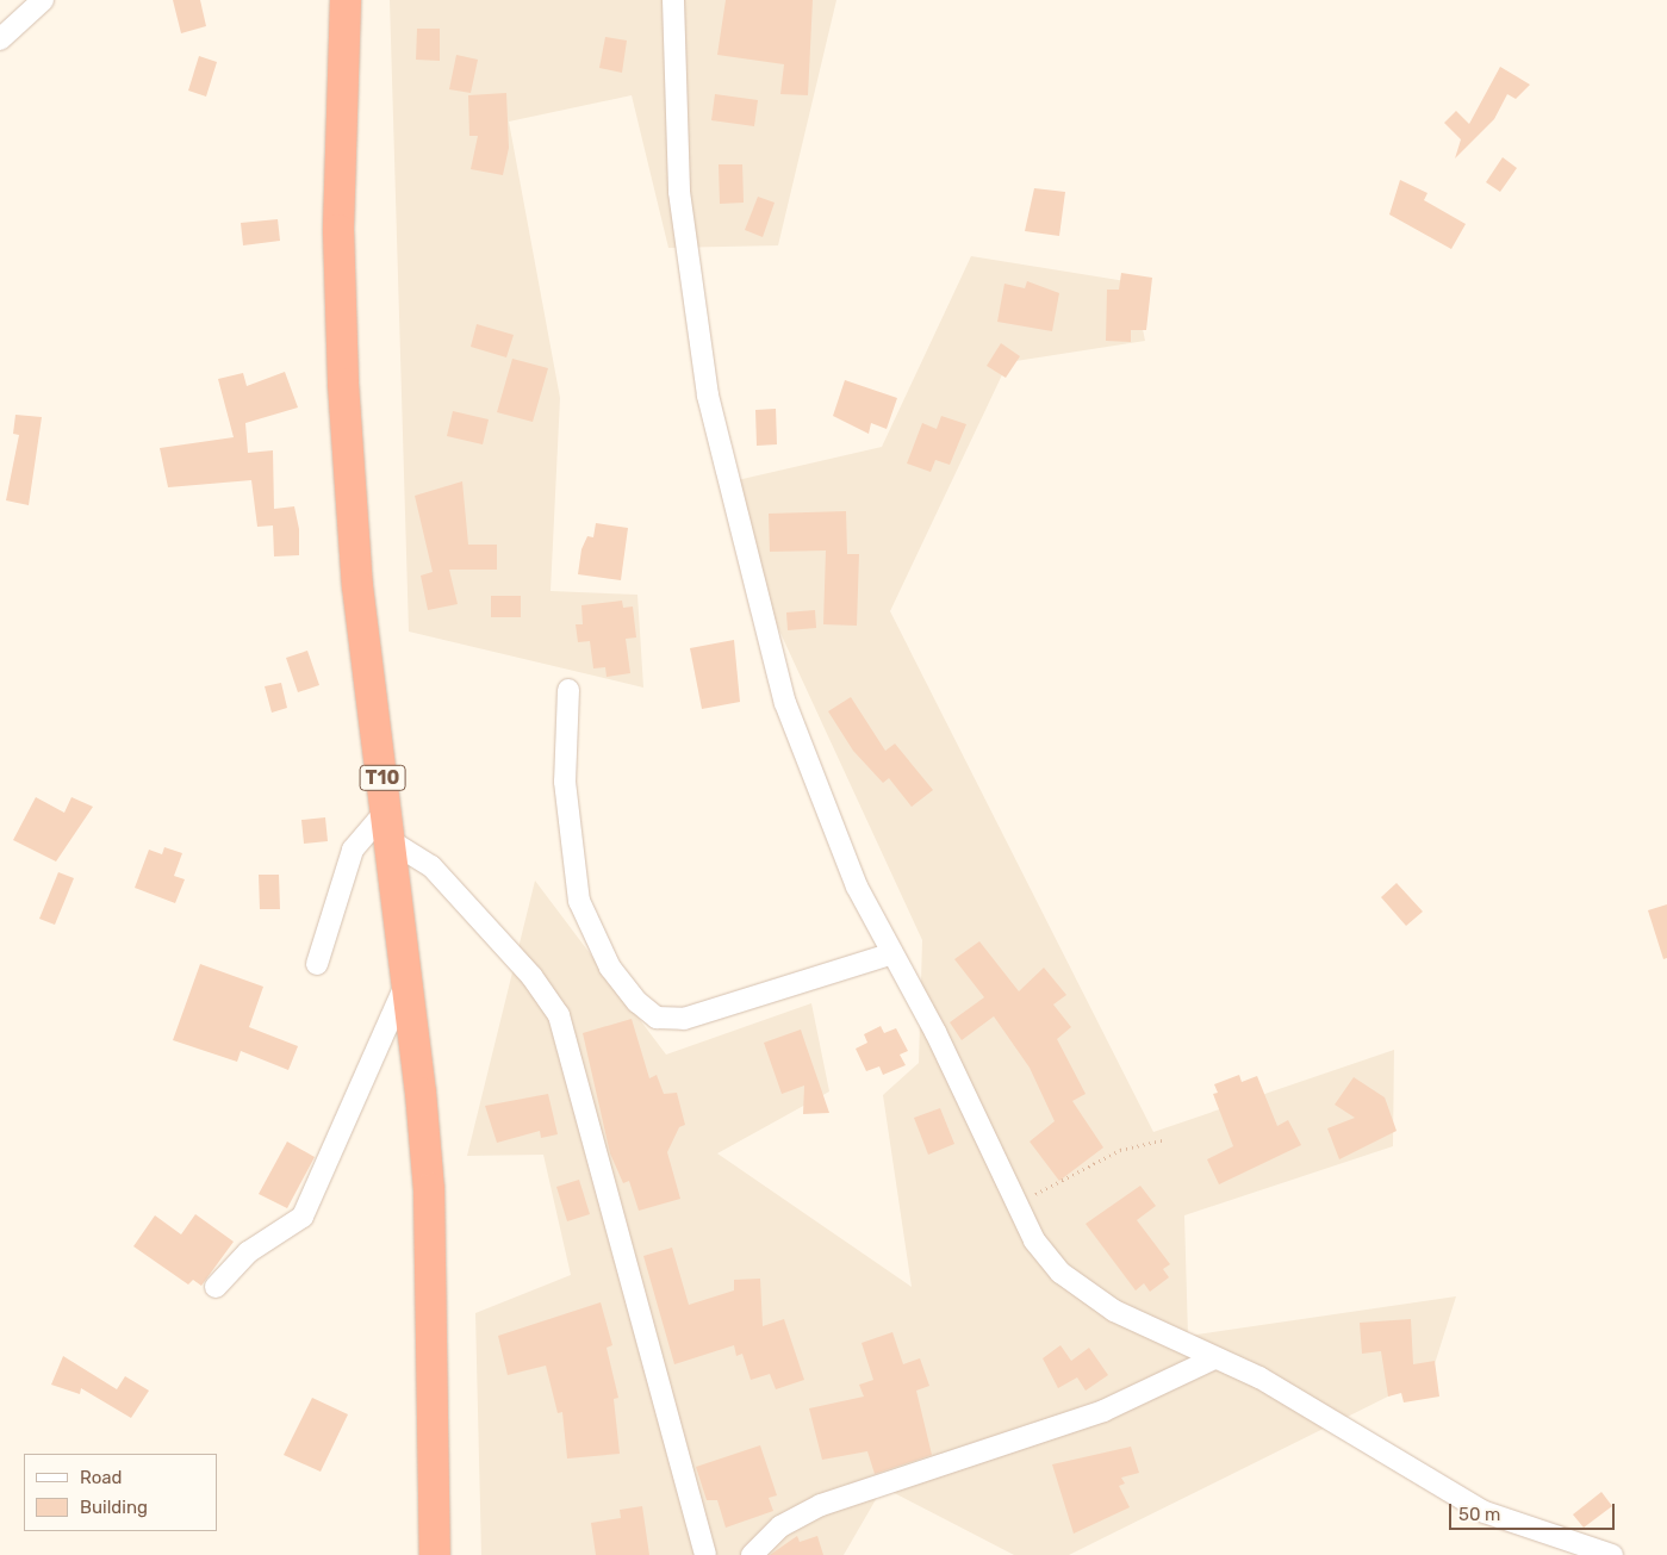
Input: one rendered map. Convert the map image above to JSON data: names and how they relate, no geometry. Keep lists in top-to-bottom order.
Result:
{
  "streets": {
    "highway": ["T10"]
  },
  "legend": ["Road", "Building"],
  "scale_bar": "50 m"
}
